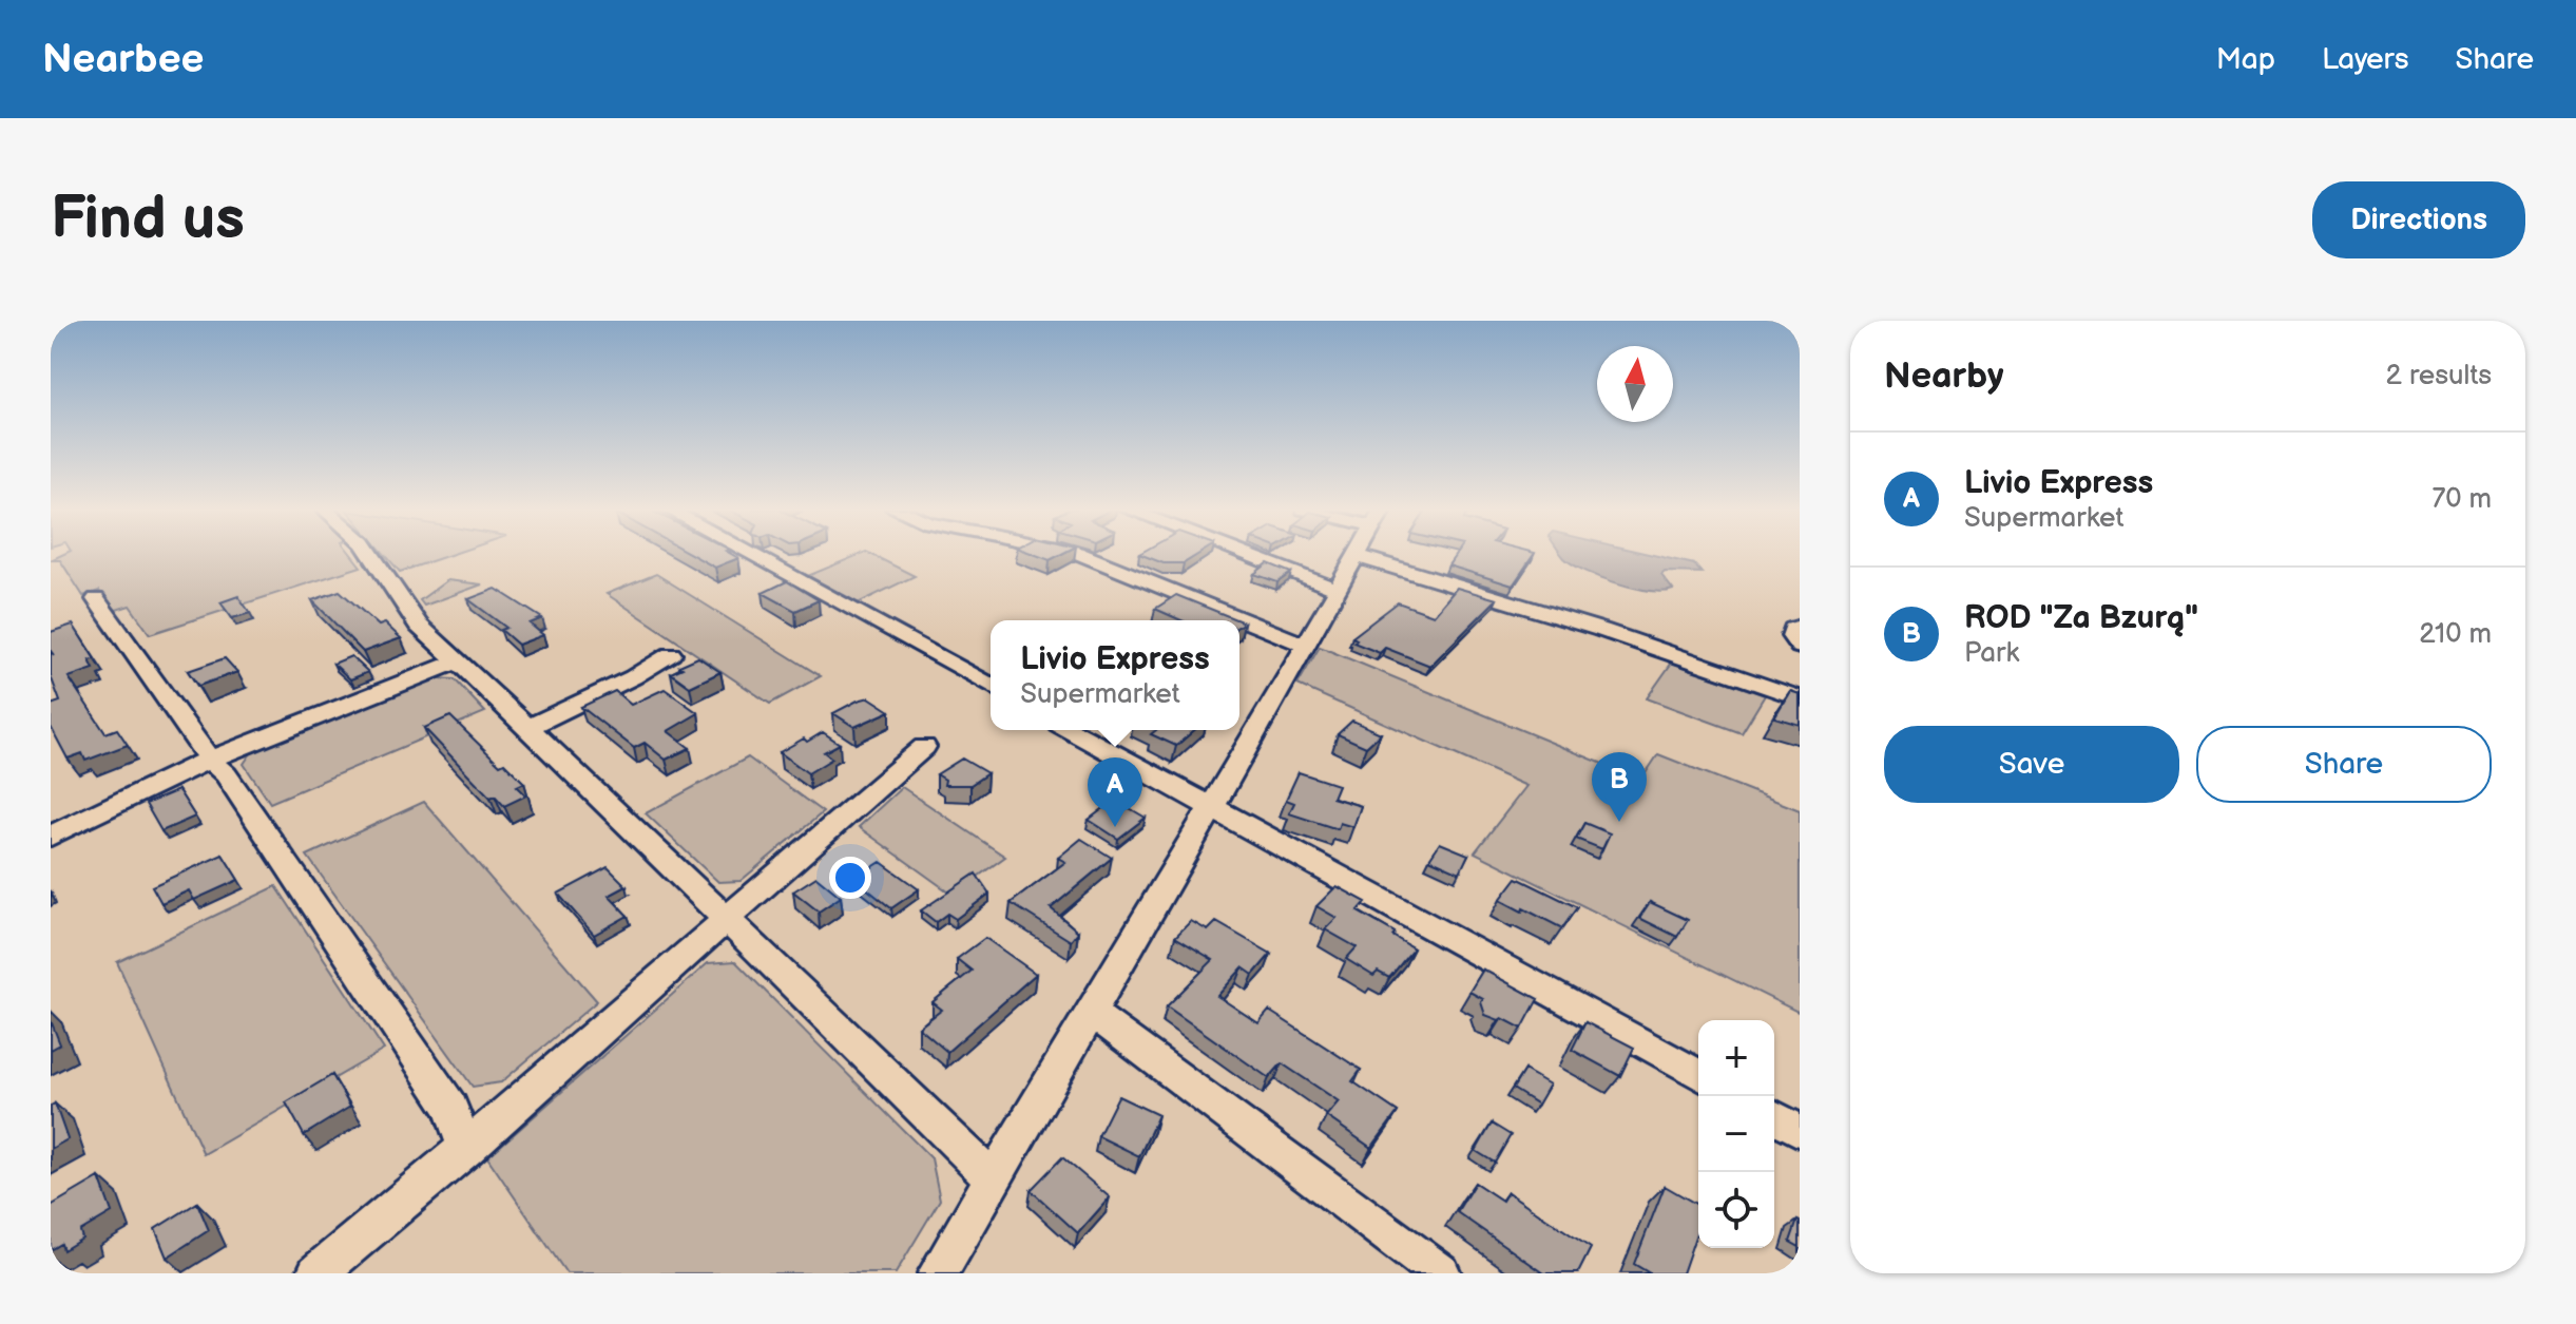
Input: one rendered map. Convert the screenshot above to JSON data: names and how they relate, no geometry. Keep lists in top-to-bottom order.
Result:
{
  "north": "top",
  "page": {
    "header": "Nearbee",
    "nav": ["Map", "Layers", "Share"],
    "buttons": [
      "Directions",
      ["Save", "Share"]
    ],
    "title": "Find us",
    "heading": ["Nearby", "2 results"],
    "list": [
      {
        "mark": "A",
        "name": "Livio Express",
        "note": "Supermarket",
        "value": "70 m"
      },
      {
        "mark": "B",
        "name": "ROD \"Za Bzurą\"",
        "note": "Park",
        "value": "210 m"
      }
    ],
    "popup": ["Livio Express", "Supermarket"],
    "pins": ["B", "A"],
    "map_buttons": ["+", "−"]
  }
}
